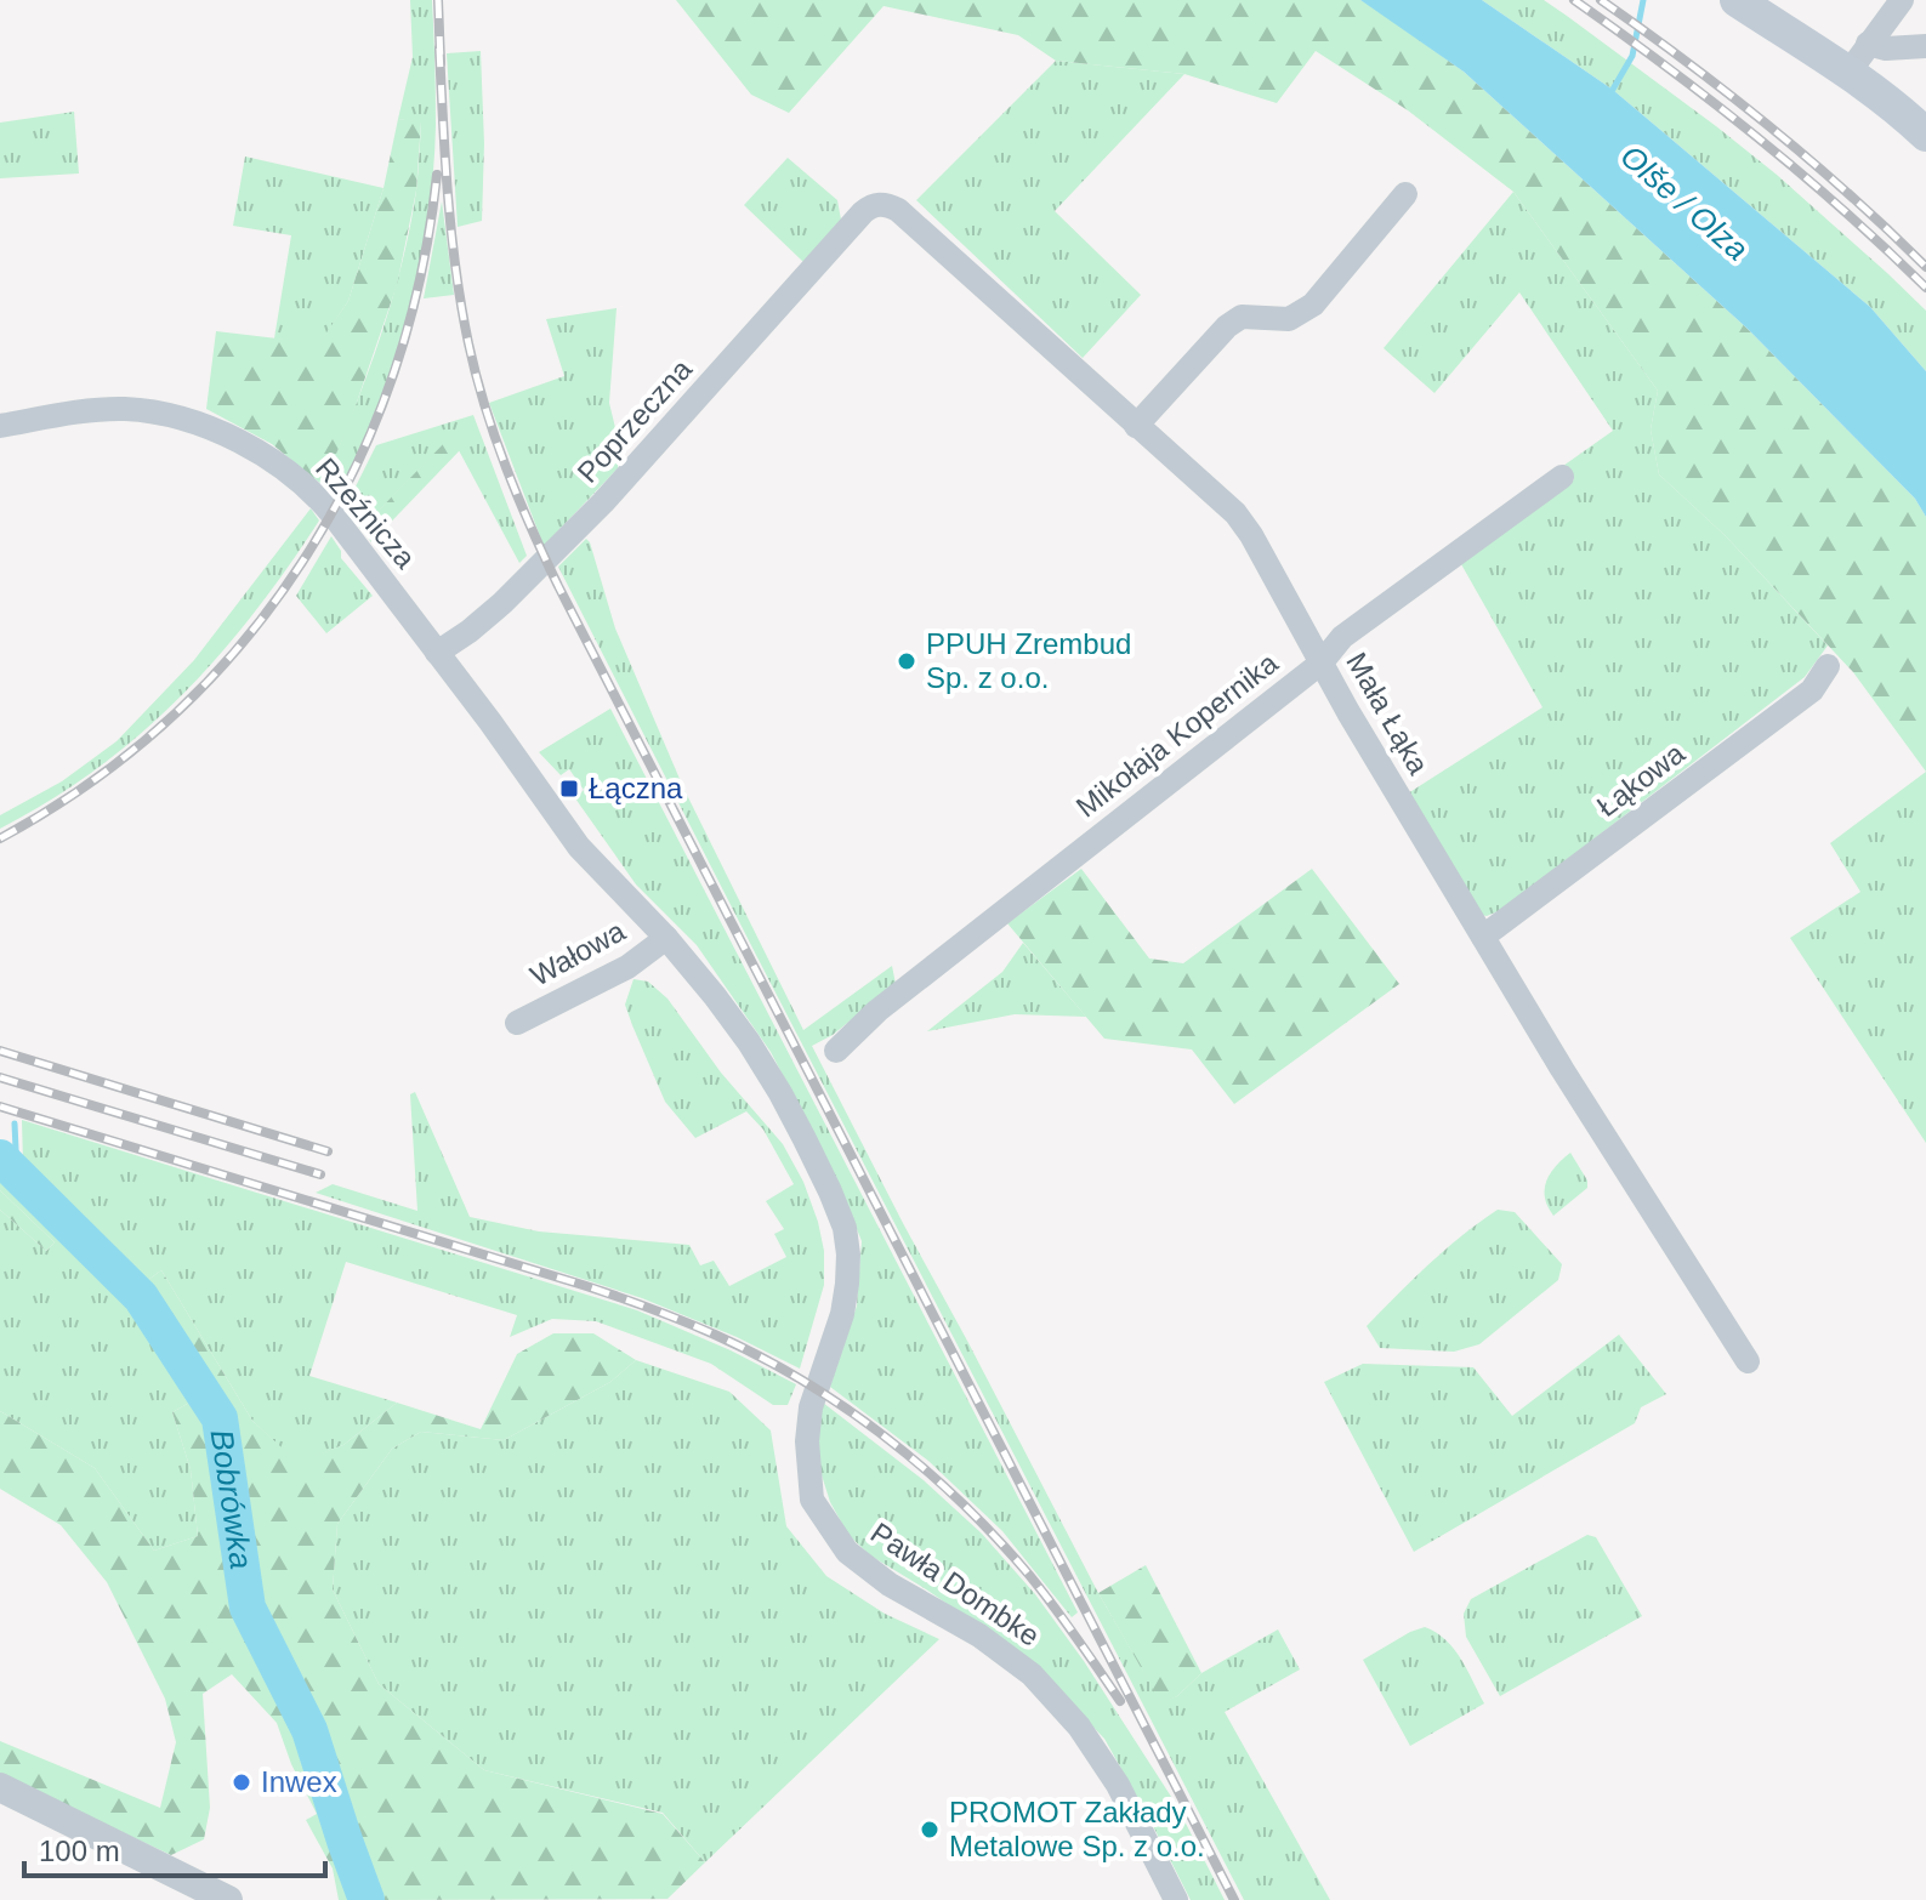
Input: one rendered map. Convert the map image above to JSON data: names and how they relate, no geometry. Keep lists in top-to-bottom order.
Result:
{
  "streets": {
    "street": [
      "Poprzeczna",
      "Rzeźnicza",
      "Mała Łąka",
      "Mikołaja Kopernika",
      "Łąkowa",
      "Wałowa",
      "Pawła Dombke"
    ]
  },
  "crossings": [
    ["Poprzeczna", "Rzeźnicza"],
    ["Poprzeczna", "Mała Łąka"],
    ["Mała Łąka", "Mikołaja Kopernika"],
    ["Mała Łąka", "Łąkowa"],
    ["Wałowa", "Pawła Dombke"]
  ],
  "water": ["Olše / Olza", "Bobrówka"],
  "places": {
    "other": ["PPUH Zrembud Sp. z o.o.", "Inwex", "PROMOT Zakłady Metalowe Sp. z o.o."],
    "transit": ["Łączna"]
  },
  "scale_bar": "100 m"
}
